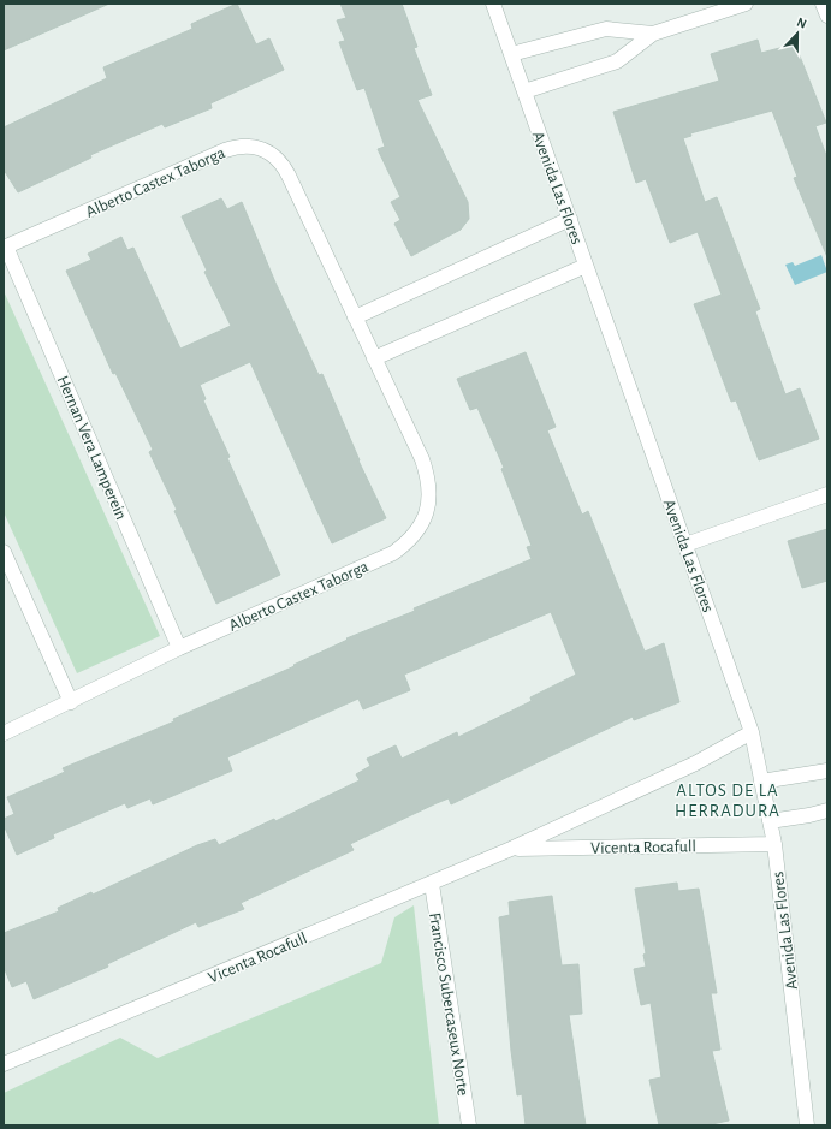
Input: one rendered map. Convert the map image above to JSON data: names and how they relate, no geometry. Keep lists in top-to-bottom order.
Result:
{
  "streets": {
    "street": [
      "Alberto Castex Taborga",
      "Avenida Las Flores",
      "Hernan Vera Lamperein",
      "Vicenta Rocafull",
      "Francisco Subercaseux Norte"
    ]
  },
  "crossings": [
    ["Alberto Castex Taborga", "Hernan Vera Lamperein"],
    ["Avenida Las Flores", "Vicenta Rocafull"],
    ["Vicenta Rocafull", "Francisco Subercaseux Norte"]
  ],
  "districts": ["ALTOS DE LA HERRADURA"],
  "north": "top"
}
